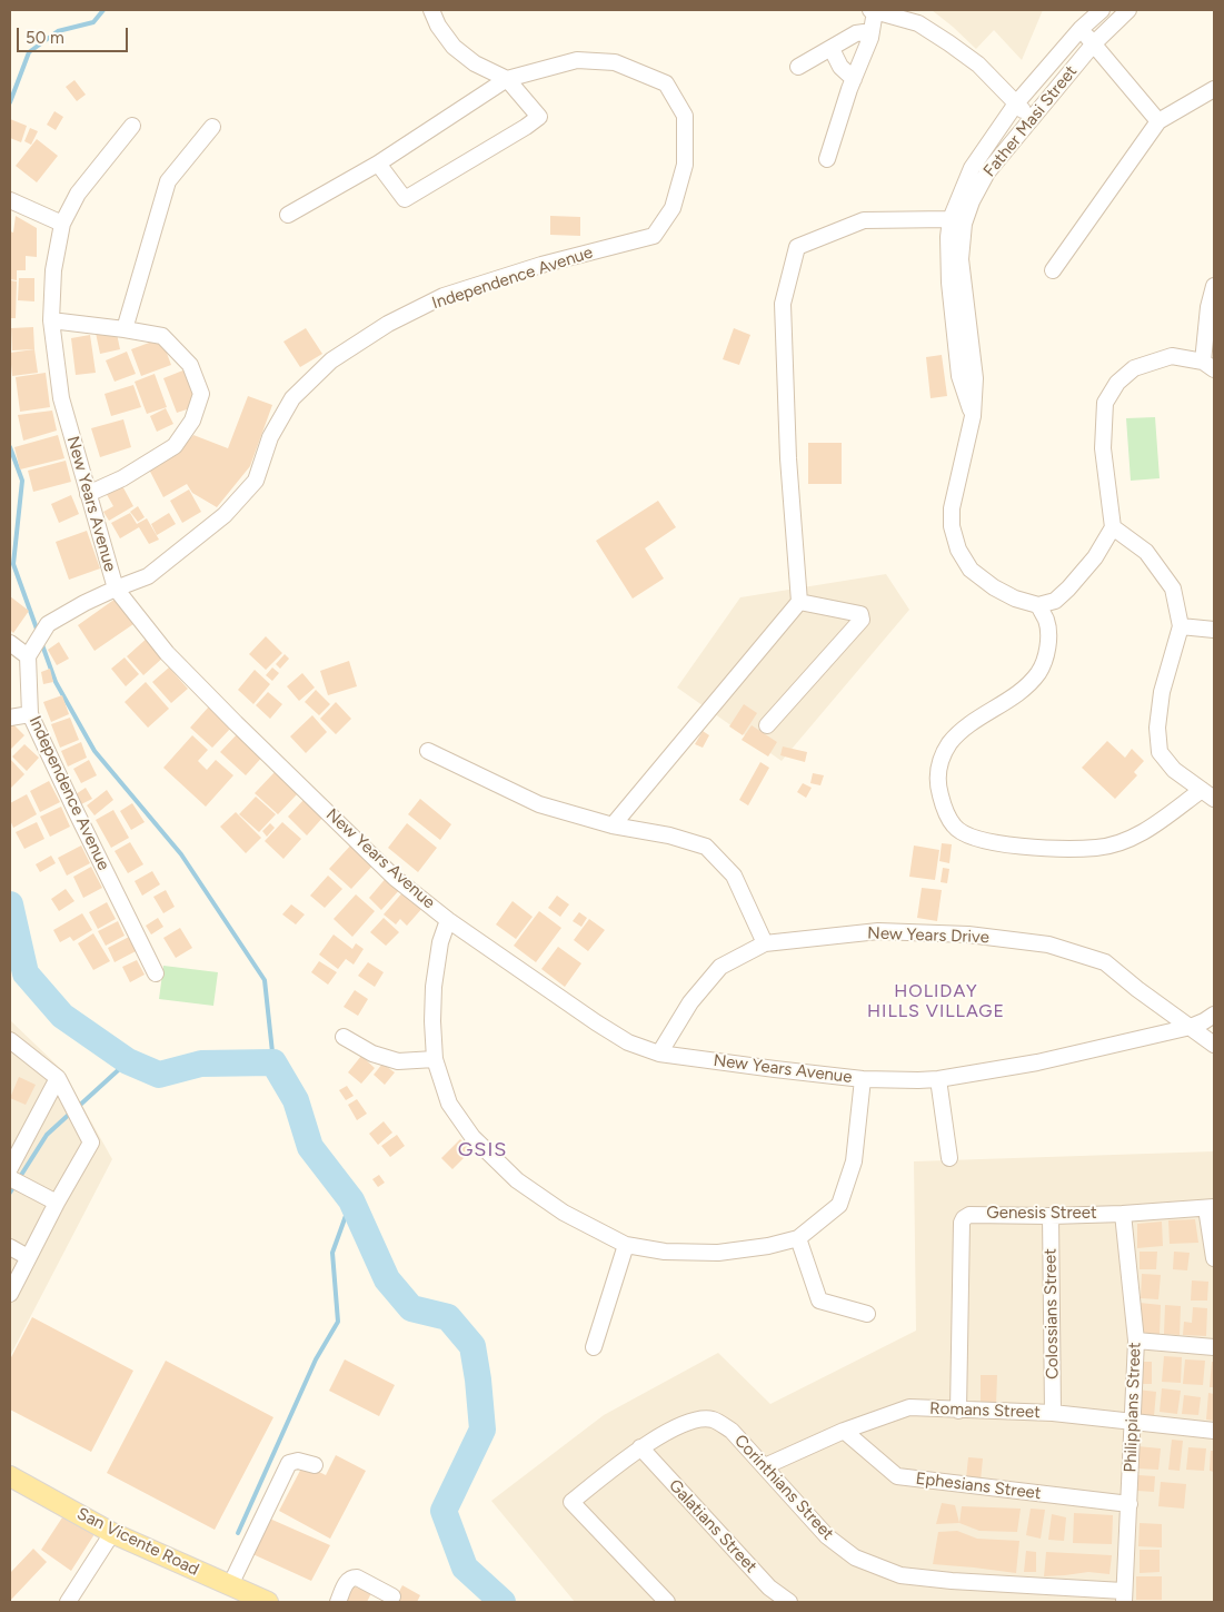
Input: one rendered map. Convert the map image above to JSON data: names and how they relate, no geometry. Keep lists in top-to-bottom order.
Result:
{
  "streets": {
    "main road": ["San Vicente Road"],
    "street": [
      "Father Masi Street",
      "Independence Avenue",
      "New Years Avenue",
      "New Years Drive",
      "Genesis Street",
      "Colossians Street",
      "Philippians Street",
      "Romans Street",
      "Ephesians Street",
      "Corinthians Street",
      "Galatians Street"
    ]
  },
  "crossings": [
    ["Independence Avenue", "New Years Avenue"],
    ["New Years Avenue", "New Years Drive"],
    ["Genesis Street", "Colossians Street"],
    ["Genesis Street", "Philippians Street"],
    ["Genesis Street", "Romans Street"],
    ["Colossians Street", "Romans Street"],
    ["Philippians Street", "Romans Street"],
    ["Philippians Street", "Ephesians Street"],
    ["Philippians Street", "Corinthians Street"],
    ["Romans Street", "Ephesians Street"],
    ["Romans Street", "Corinthians Street"],
    ["Corinthians Street", "Galatians Street"]
  ],
  "districts": ["HOLIDAY HILLS VILLAGE", "GSIS"],
  "scale_bar": "50 m"
}
